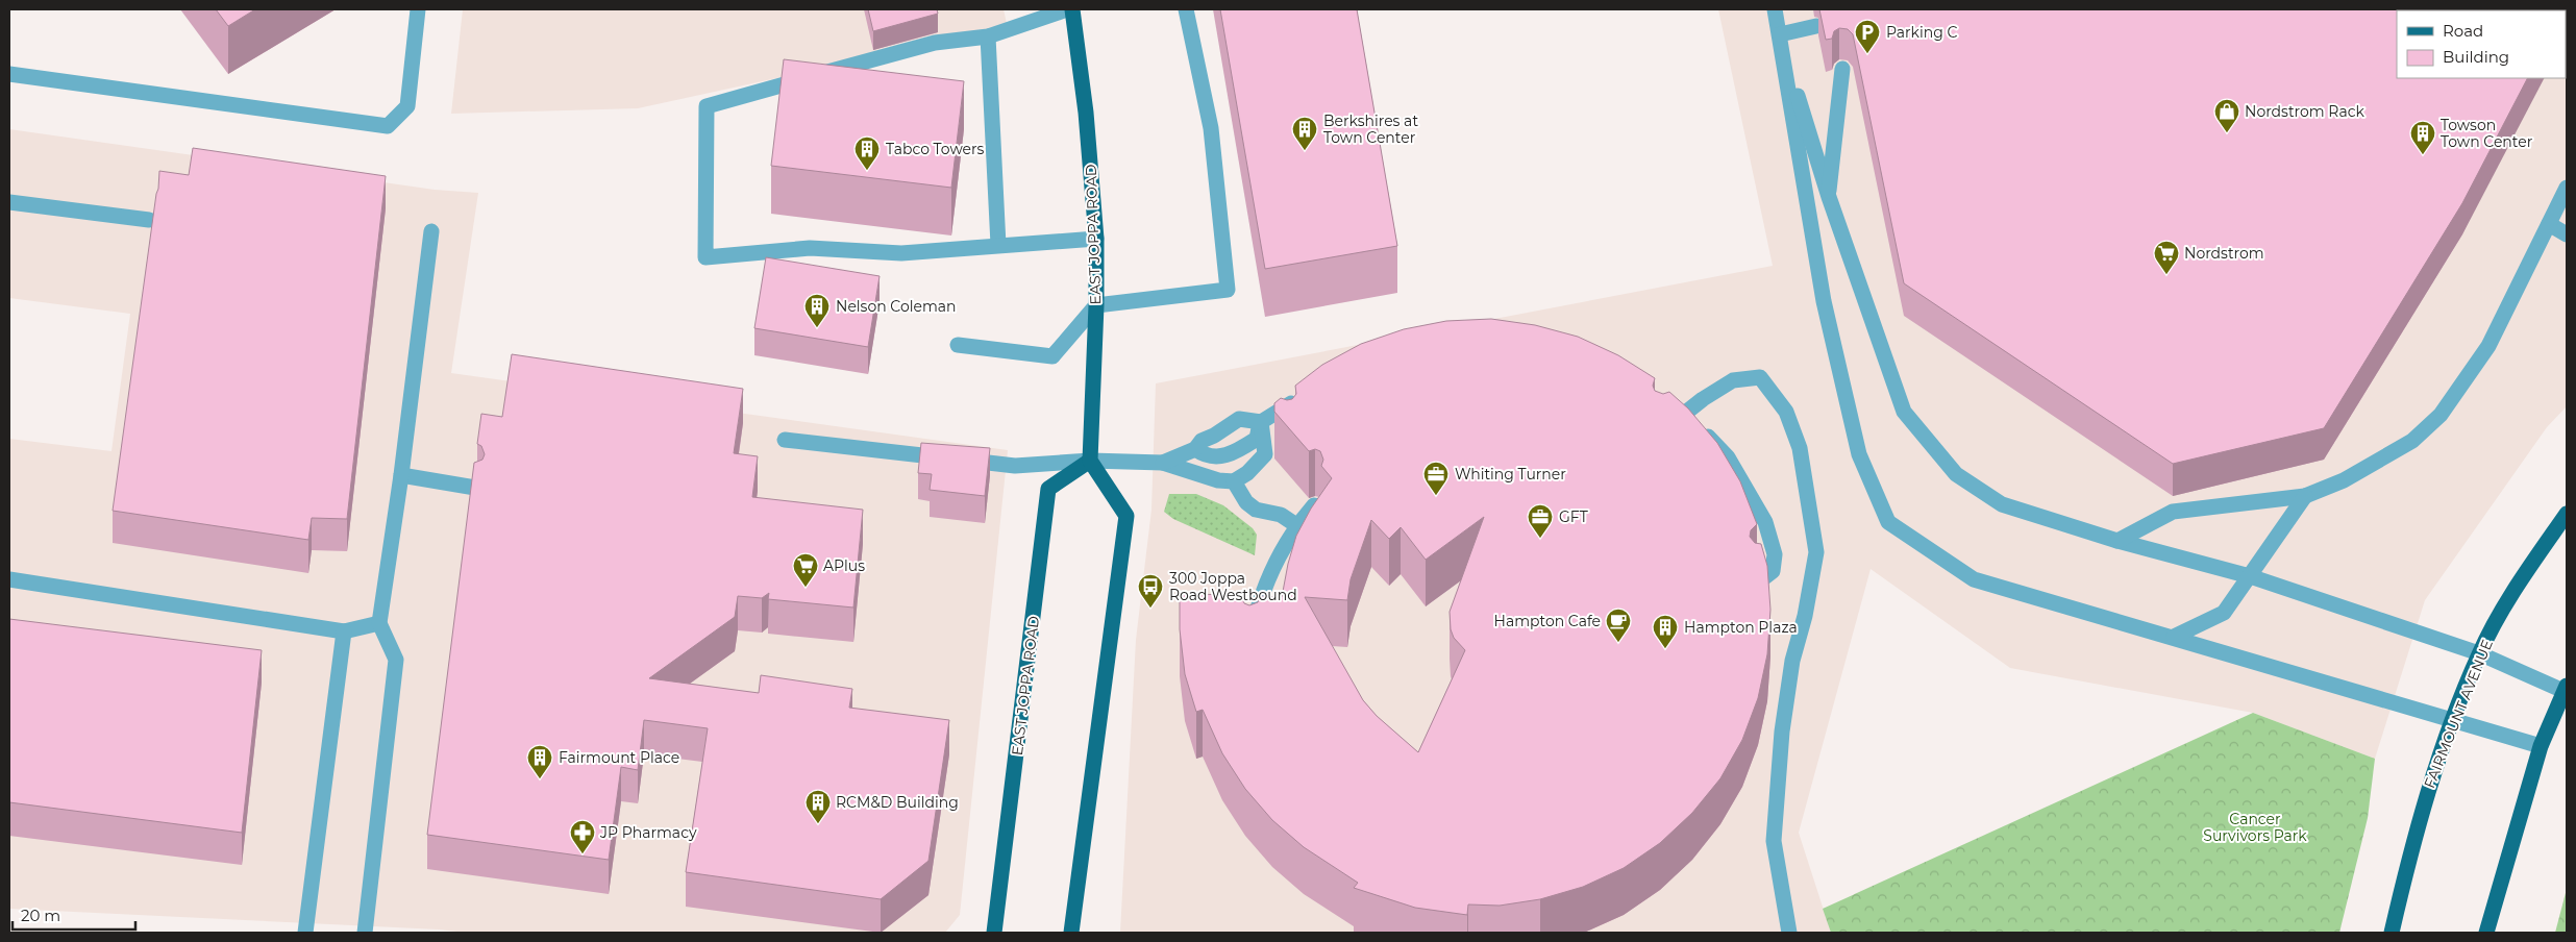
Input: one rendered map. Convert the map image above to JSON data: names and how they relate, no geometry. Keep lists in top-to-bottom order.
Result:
{
  "streets": {
    "main road": ["EAST JOPPA ROAD", "FAIRMOUNT AVENUE"]
  },
  "parks": ["Cancer Survivors Park"],
  "places": {
    "parking": ["Parking C"],
    "shop": ["Nordstrom Rack"],
    "building": [
      "Berkshires at Town Center",
      "Towson Town Center",
      "Tabco Towers",
      "Nelson Coleman",
      "Hampton Plaza",
      "Fairmount Place",
      "RCM&D Building"
    ],
    "supermarket": ["Nordstrom", "APlus"],
    "office": ["Whiting Turner", "GFT"],
    "bus stop": ["300 Joppa Road Westbound"],
    "cafe": ["Hampton Cafe"],
    "pharmacy": ["JP Pharmacy"]
  },
  "legend": ["Road", "Building"],
  "scale_bar": "20 m"
}
